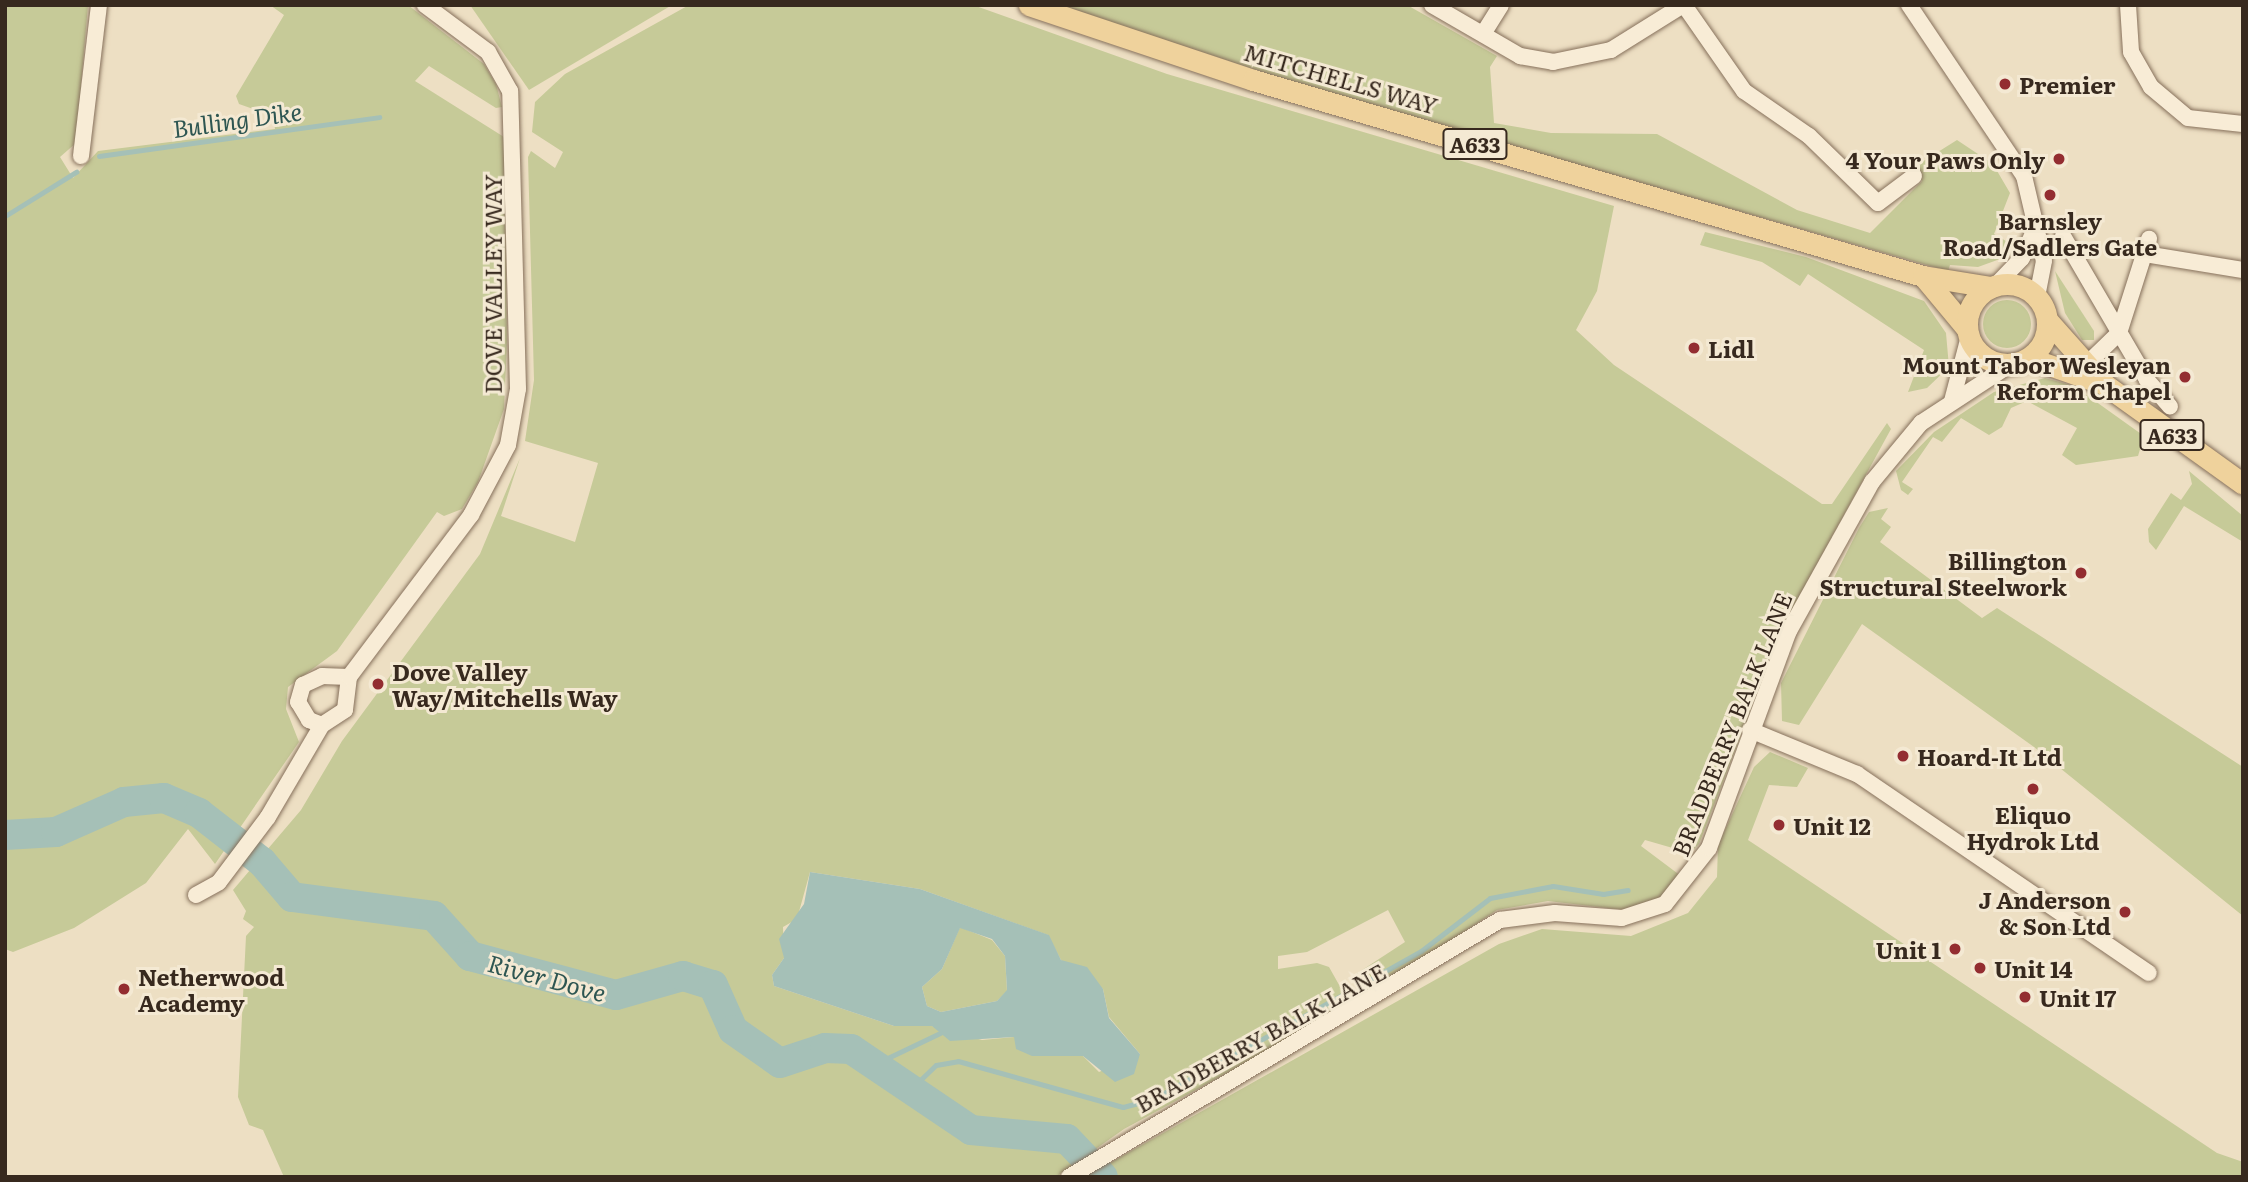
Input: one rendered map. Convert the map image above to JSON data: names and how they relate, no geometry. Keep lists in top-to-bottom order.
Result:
{
  "streets": {
    "main road": ["MITCHELLS WAY", "A633"],
    "street": ["DOVE VALLEY WAY", "BRADBERRY BALK LANE"]
  },
  "crossings": [
    ["MITCHELLS WAY", "A633"],
    ["MITCHELLS WAY", "BRADBERRY BALK LANE"],
    ["A633", "BRADBERRY BALK LANE"]
  ],
  "water": ["Bulling Dike", "River Dove"],
  "places": [
    "Premier",
    "4 Your Paws Only",
    "Barnsley Road/Sadlers Gate",
    "Lidl",
    "Mount Tabor Wesleyan Reform Chapel",
    "Billington Structural Steelwork",
    "Dove Valley Way/Mitchells Way",
    "Hoard-It Ltd",
    "Eliquo Hydrok Ltd",
    "Unit 12",
    "J Anderson & Son Ltd",
    "Unit 1",
    "Unit 14",
    "Netherwood Academy",
    "Unit 17"
  ]
}
